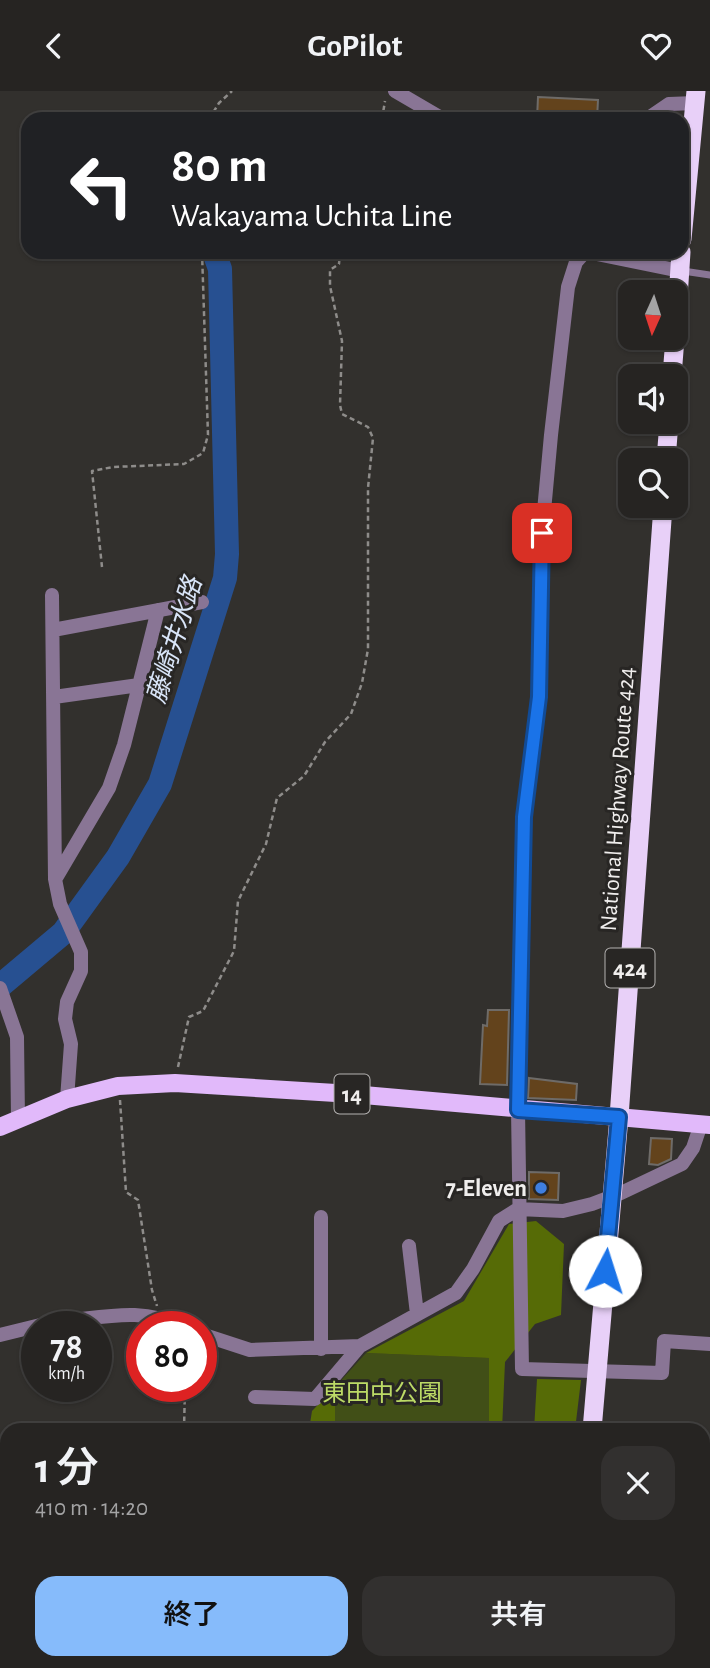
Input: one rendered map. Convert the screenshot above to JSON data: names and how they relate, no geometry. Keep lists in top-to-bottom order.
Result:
{
  "streets": {
    "highway": ["National Highway Route 424", "424"],
    "main road": ["14"]
  },
  "crossings": [
    ["National Highway Route 424", "14"]
  ],
  "water": ["藤崎井水路"],
  "parks": ["東田中公園"],
  "places": ["7-Eleven"],
  "north": "bottom",
  "page": {
    "header": "GoPilot",
    "turn": ["80 m", "Wakayama Uchita Line"],
    "speed": "78 km/h",
    "limit": "80",
    "heading": ["1 分", "410 m · 14:20"],
    "buttons": ["終了", "共有"]
  }
}
